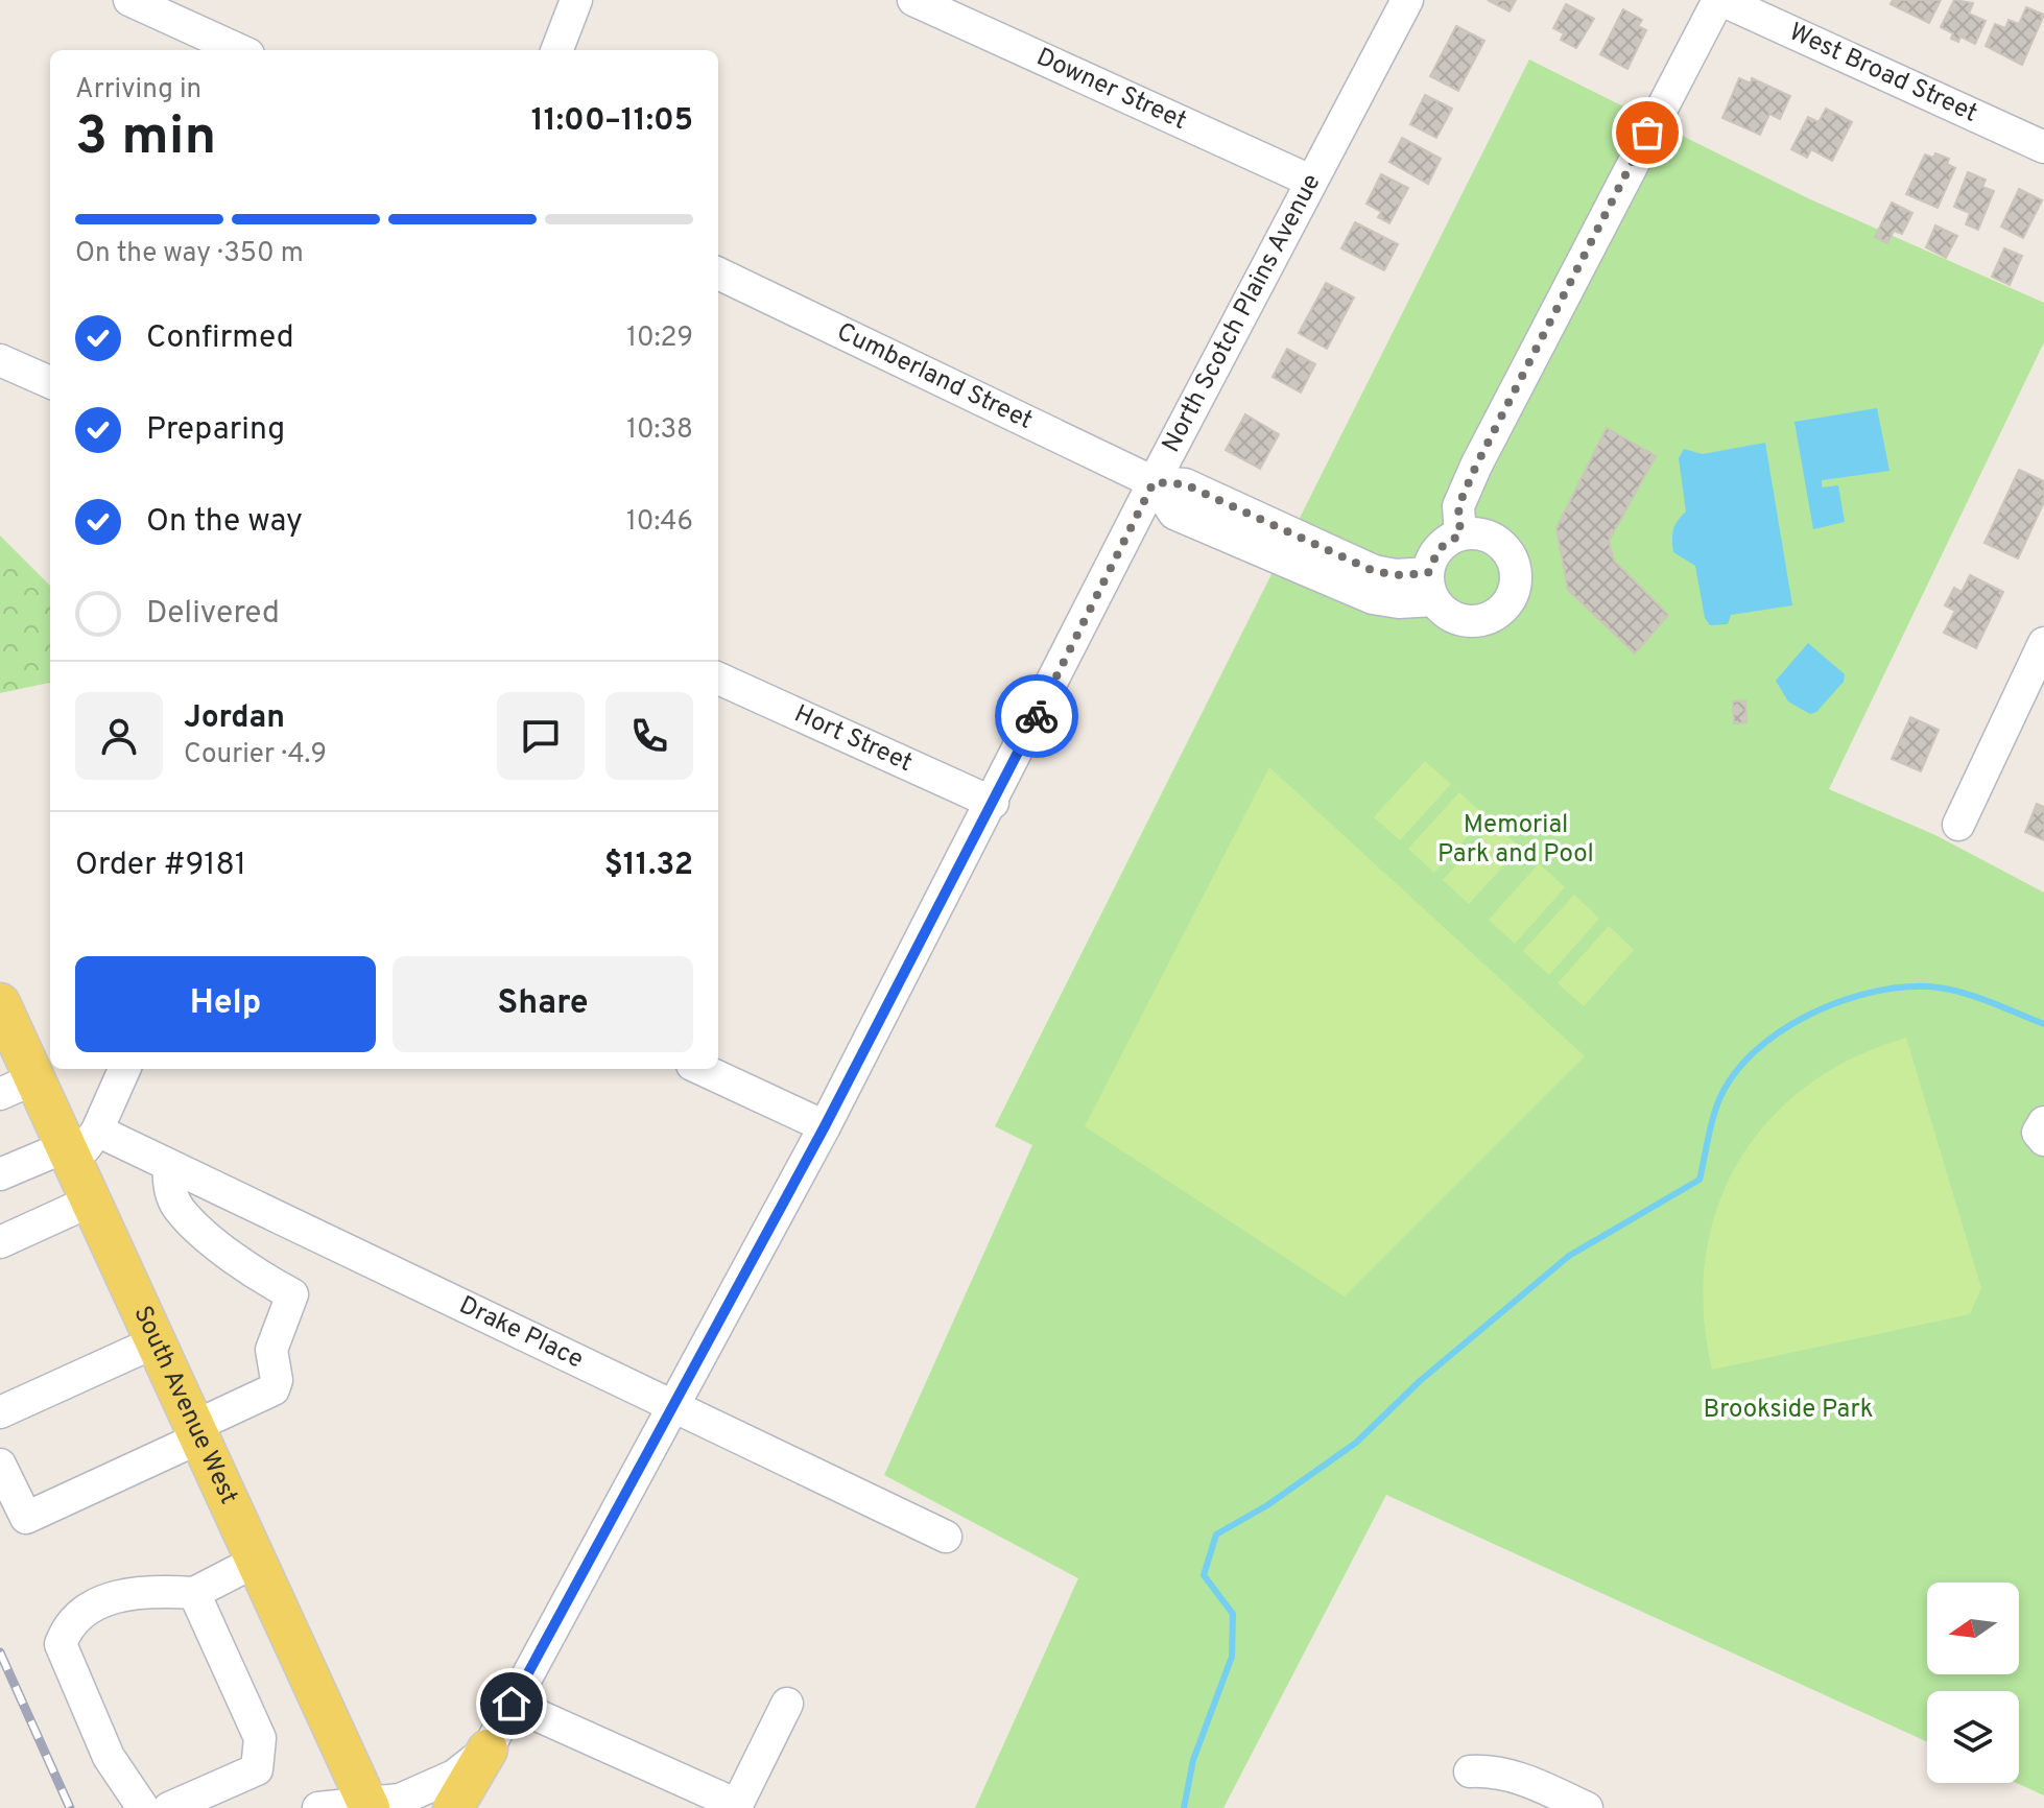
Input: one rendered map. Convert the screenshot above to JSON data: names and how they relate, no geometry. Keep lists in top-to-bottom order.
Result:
{
  "streets": {
    "main road": ["South Avenue West"],
    "street": [
      "West Broad Street",
      "Downer Street",
      "North Scotch Plains Avenue",
      "Cumberland Street",
      "Hort Street",
      "Drake Place"
    ]
  },
  "crossings": [
    ["Downer Street", "North Scotch Plains Avenue"],
    ["North Scotch Plains Avenue", "Cumberland Street"],
    ["North Scotch Plains Avenue", "Hort Street"],
    ["North Scotch Plains Avenue", "Drake Place"],
    ["North Scotch Plains Avenue", "South Avenue West"],
    ["Drake Place", "South Avenue West"]
  ],
  "parks": ["Memorial Park and Pool", "Brookside Park"],
  "north": "left",
  "page": {
    "heading": ["3 min", "Arriving in", "11:00–11:05"],
    "panel": [
      "Jordan",
      "Courier · 4.9",
      "Order #9181",
      "$11.32"
    ],
    "bar": "On the way · 350 m",
    "list": [
      ["Confirmed", "10:29"],
      ["Preparing", "10:38"],
      ["On the way", "10:46"],
      "Delivered"
    ],
    "buttons": ["Help", "Share"]
  }
}
